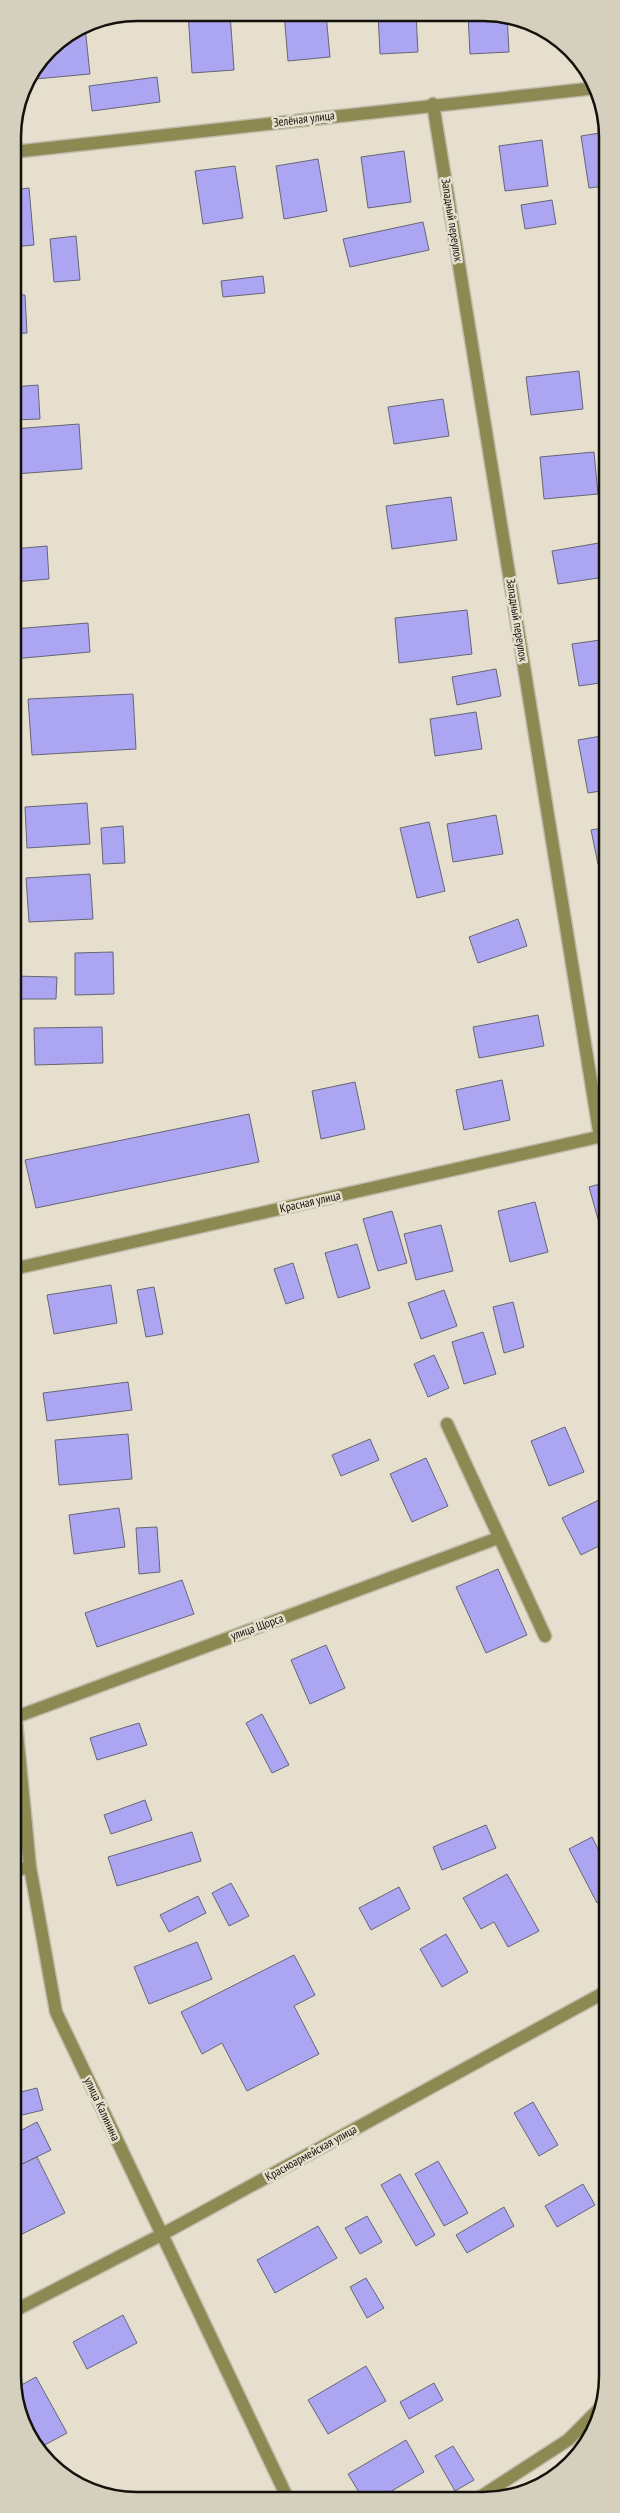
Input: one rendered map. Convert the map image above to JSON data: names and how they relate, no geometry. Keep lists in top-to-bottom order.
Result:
{
  "streets": {
    "street": [
      "Зелёная улица",
      "Западный переулок",
      "Красная улица",
      "улица Щорса",
      "улица Калинина",
      "Красноармейская улица"
    ]
  },
  "crossings": [
    ["Зелёная улица", "Западный переулок"],
    ["улица Калинина", "Красноармейская улица"]
  ]
}
